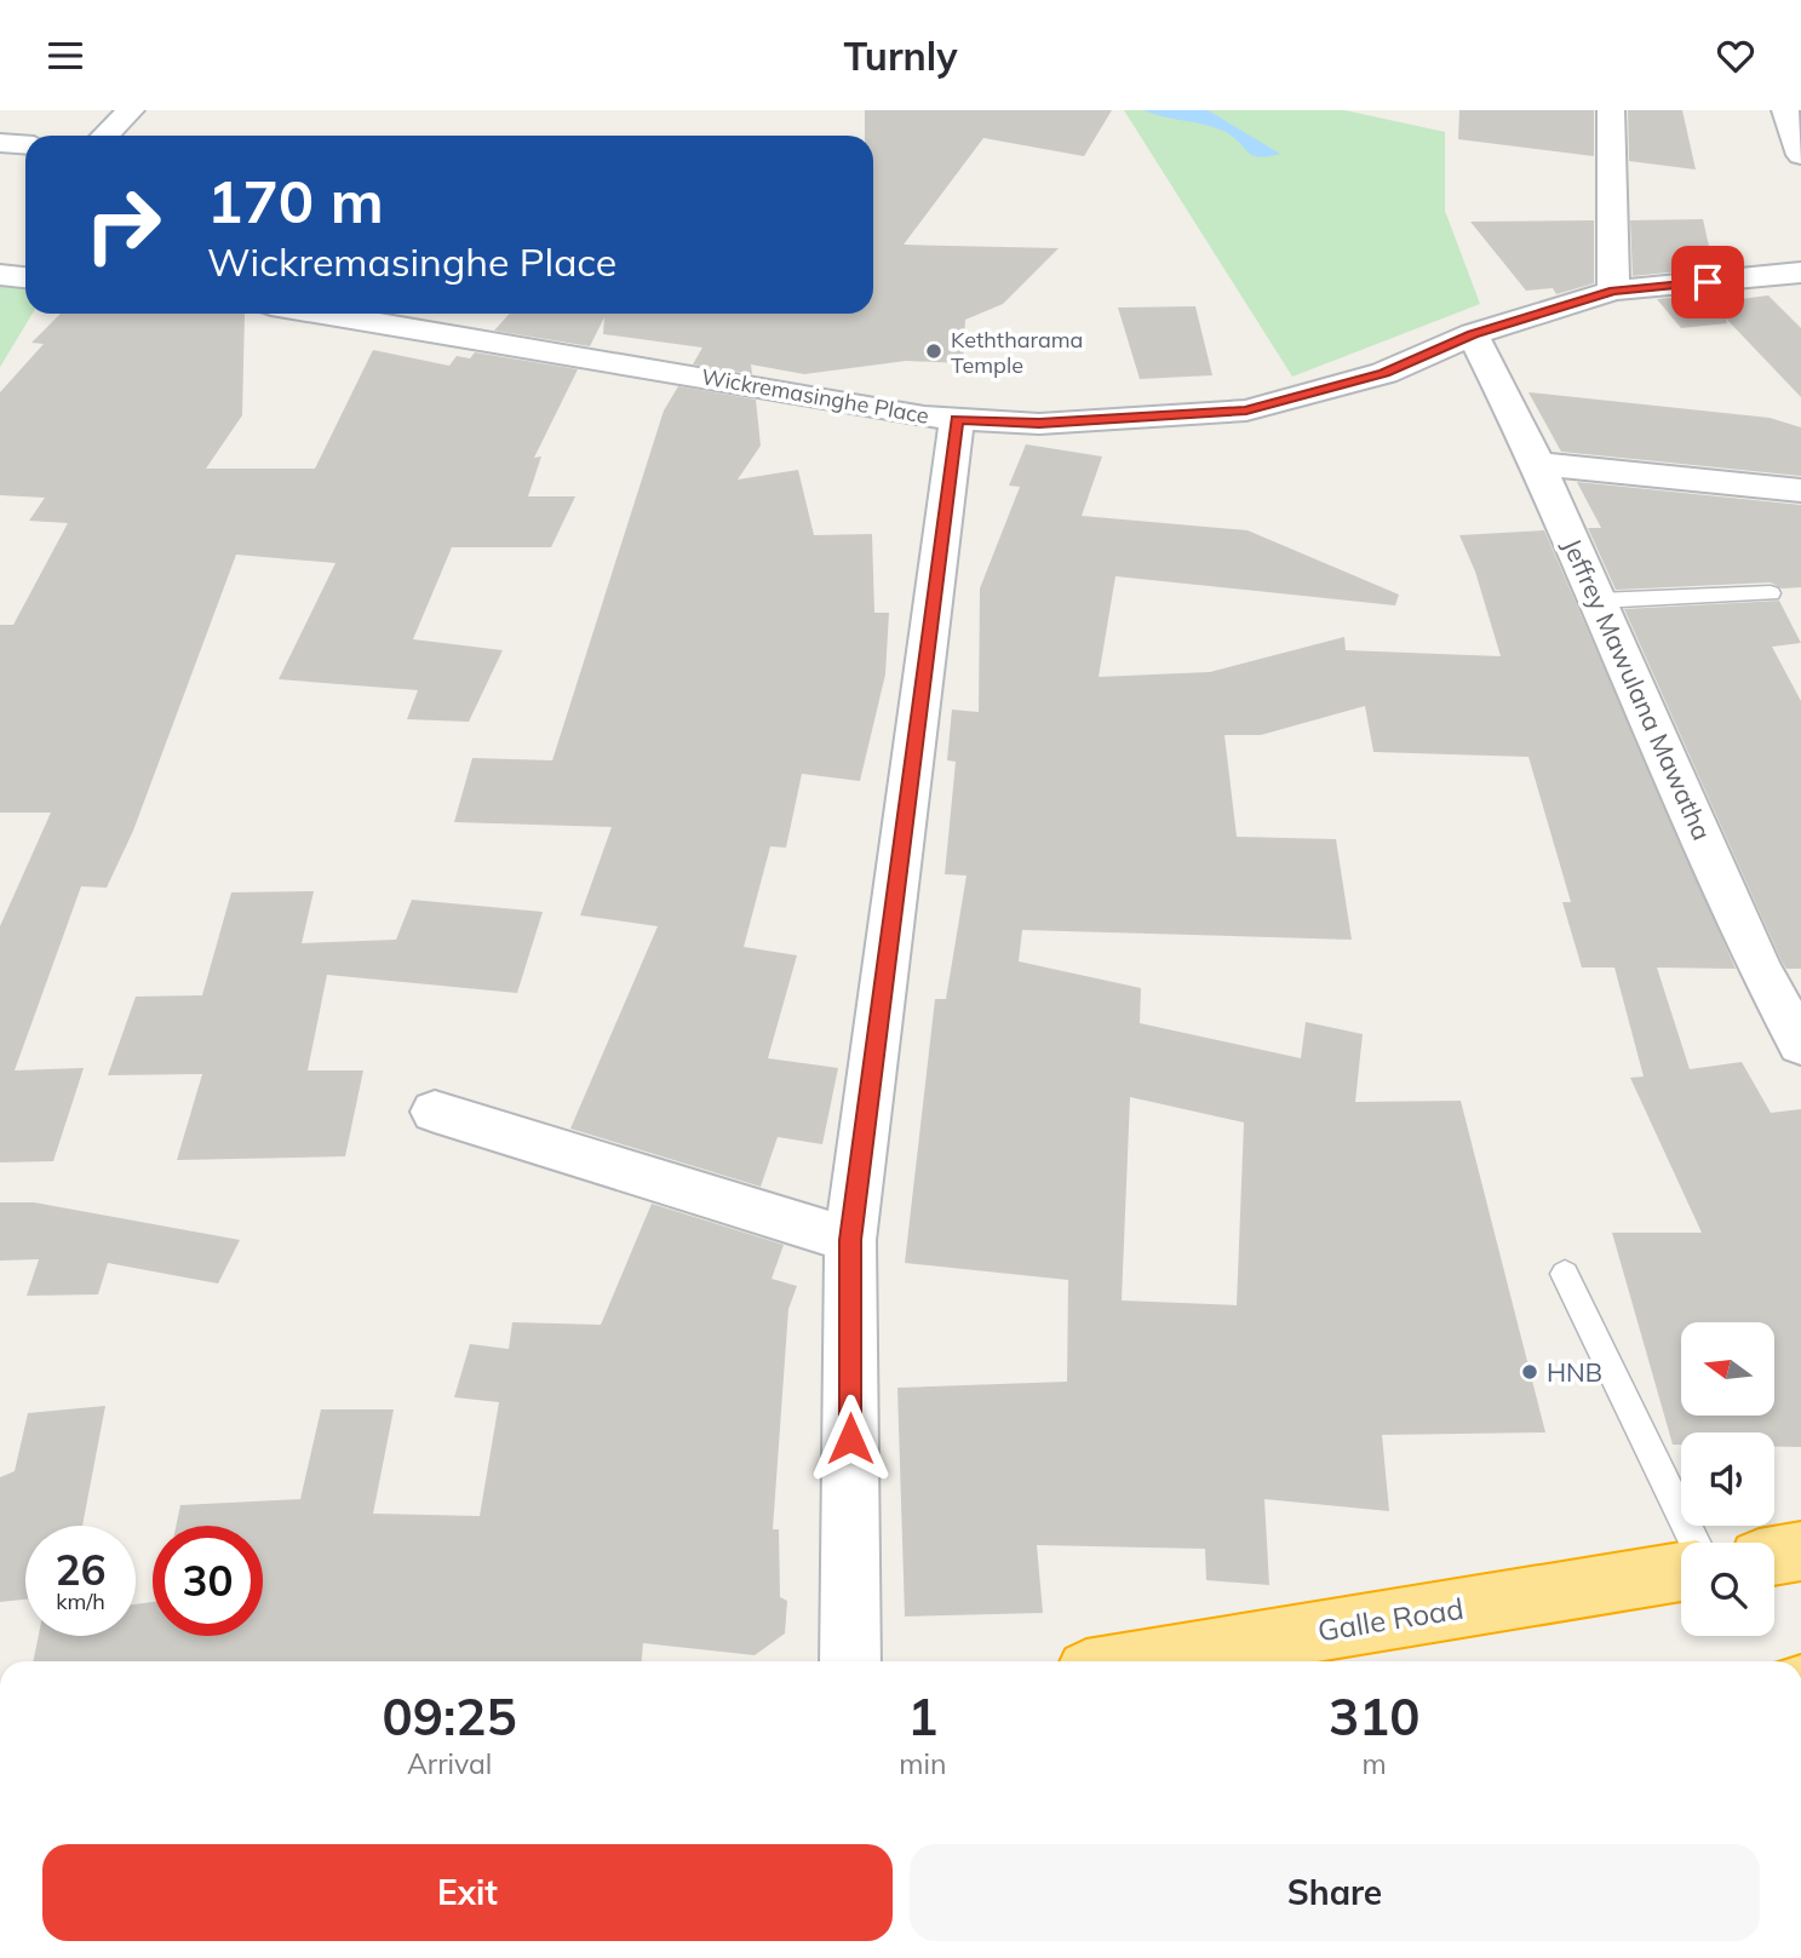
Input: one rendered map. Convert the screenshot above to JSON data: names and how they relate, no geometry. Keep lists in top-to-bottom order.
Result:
{
  "streets": {
    "highway": ["Galle Road"],
    "street": ["Wickremasinghe Place", "Jeffrey Mawulana Mawatha"]
  },
  "crossings": [
    ["Wickremasinghe Place", "Jeffrey Mawulana Mawatha"]
  ],
  "places": ["Keththarama Temple", "HNB"],
  "north": "left",
  "page": {
    "header": "Turnly",
    "turn": ["170 m", "Wickremasinghe Place"],
    "speed": "26 km/h",
    "limit": "30",
    "eta": [
      "09:25",
      "Arrival",
      "1",
      "min",
      "310",
      "m"
    ],
    "buttons": ["Exit", "Share"]
  }
}
